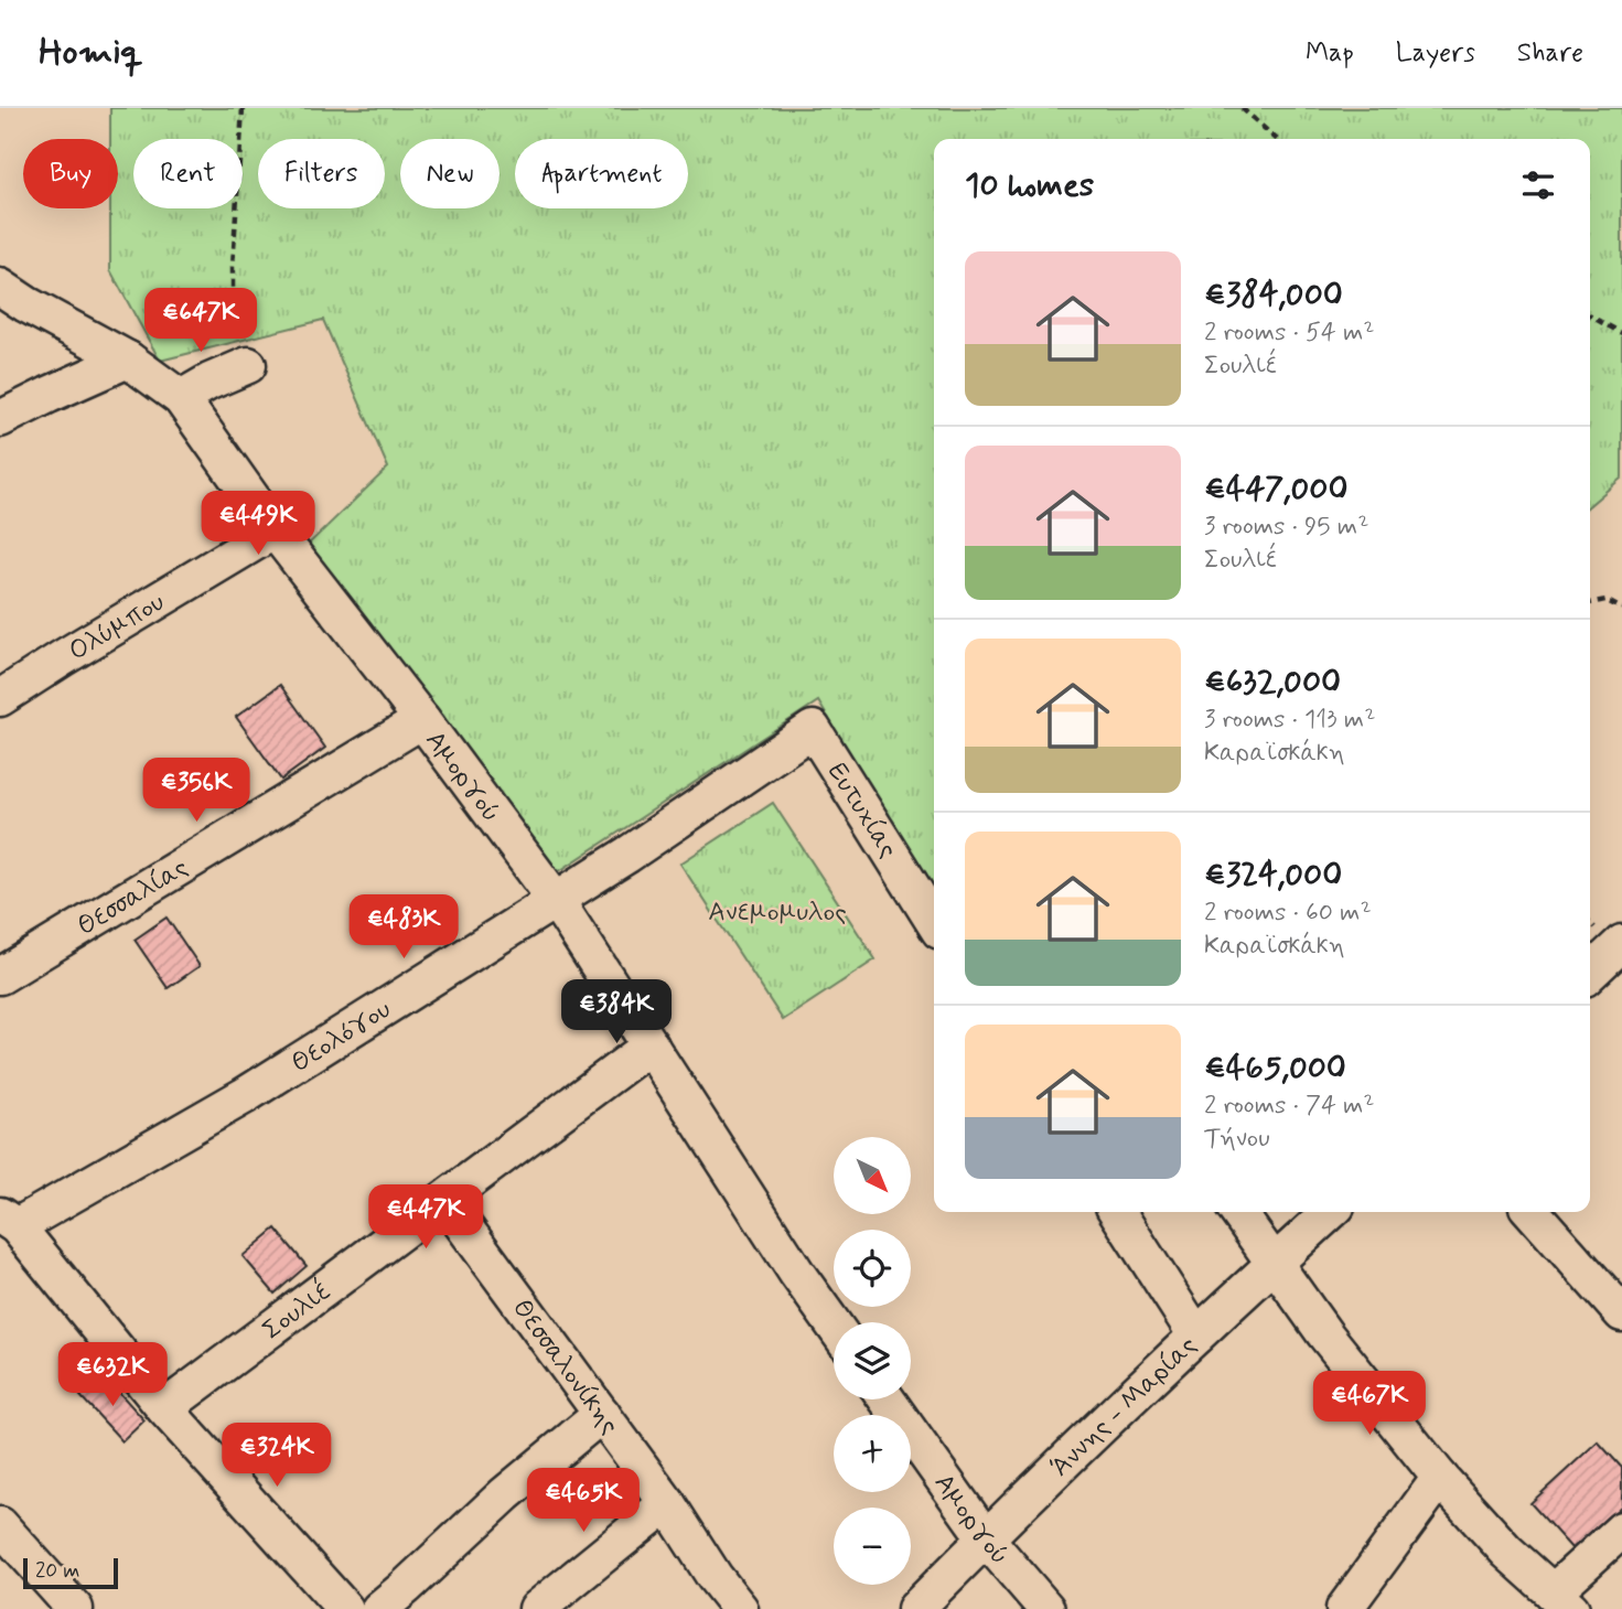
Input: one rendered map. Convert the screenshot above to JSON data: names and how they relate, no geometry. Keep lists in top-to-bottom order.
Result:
{
  "streets": {
    "street": [
      "Ολύμπου",
      "Αμοργού",
      "Ευτυχίας",
      "Θεσσαλίας",
      "Θεολόγου",
      "Σουλιέ",
      "Θεσσαλονίκης",
      "Άννης - Μαρίας"
    ]
  },
  "crossings": [
    ["Ολύμπου", "Αμοργού"],
    ["Αμοργού", "Θεσσαλίας"],
    ["Αμοργού", "Θεολόγου"],
    ["Αμοργού", "Σουλιέ"],
    ["Αμοργού", "Άννης - Μαρίας"],
    ["Ευτυχίας", "Θεολόγου"],
    ["Σουλιέ", "Θεσσαλονίκης"]
  ],
  "parks": ["Ανεμομυλος"],
  "scale_bar": "20 m",
  "north": "bottom right",
  "page": {
    "header": "Homiq",
    "nav": ["Map", "Layers", "Share"],
    "chip": [
      "Buy",
      "Rent",
      "Filters",
      "New",
      "Apartment"
    ],
    "heading": "10 homes",
    "list": [
      {
        "name": "€384,000",
        "note": "2 rooms · 54 m² · Σουλιέ"
      },
      {
        "name": "€447,000",
        "note": "3 rooms · 95 m² · Σουλιέ"
      },
      {
        "name": "€632,000",
        "note": "3 rooms · 113 m² · Καραϊσκάκη"
      },
      {
        "name": "€324,000",
        "note": "2 rooms · 60 m² · Καραϊσκάκη"
      },
      {
        "name": "€465,000",
        "note": "2 rooms · 74 m² · Τήνου"
      }
    ],
    "price": [
      "€647K",
      "€449K",
      "€356K",
      "€483K",
      "€384K",
      "€447K",
      "€632K",
      "€467K",
      "€324K",
      "€465K"
    ],
    "map_buttons": ["+", "−"],
    "scale": "20 m"
  }
}
